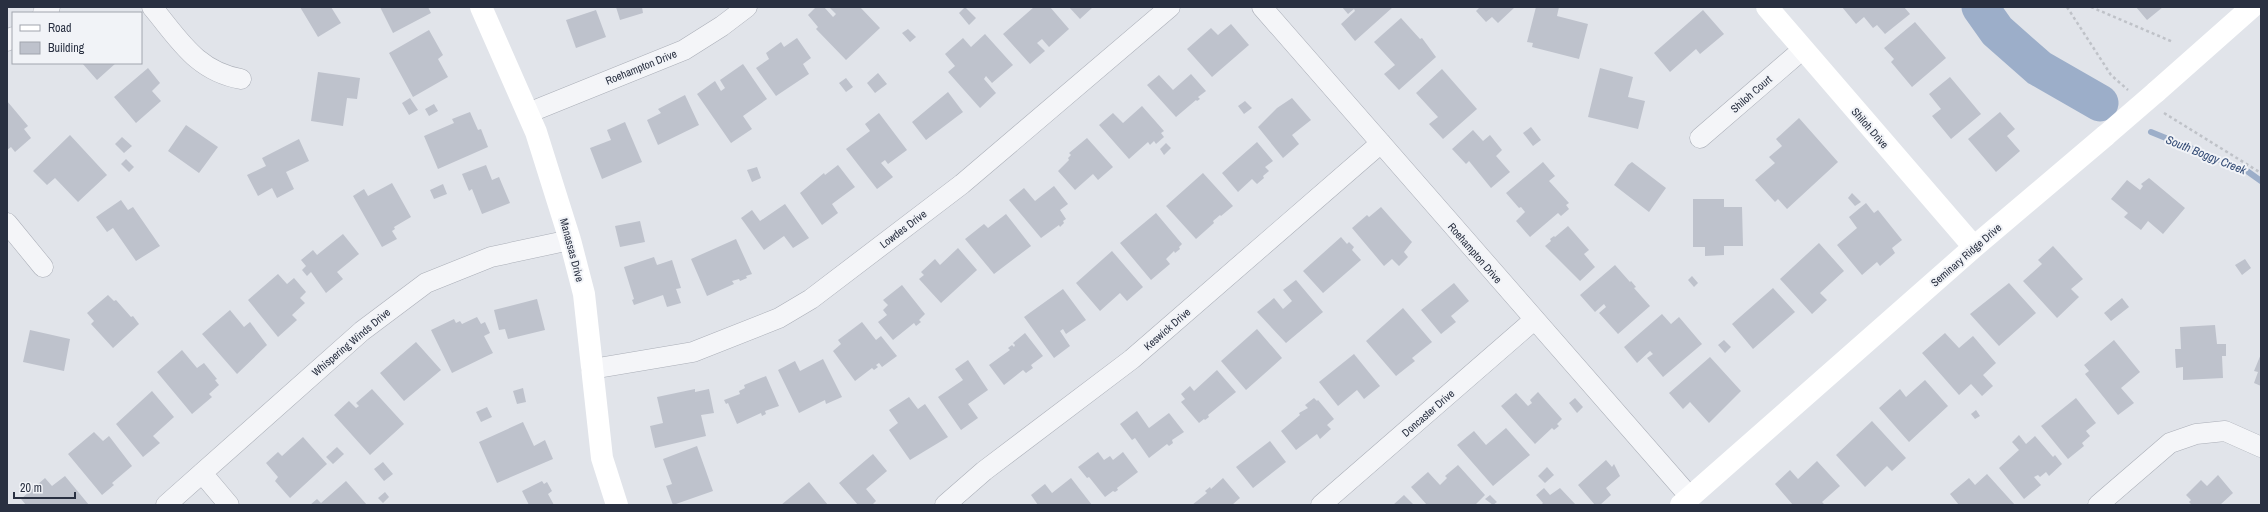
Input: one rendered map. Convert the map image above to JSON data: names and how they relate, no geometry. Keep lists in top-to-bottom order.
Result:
{
  "streets": {
    "street": [
      "Roehampton Drive",
      "Shiloh Court",
      "Shiloh Drive",
      "Lowdes Drive",
      "Manassas Drive",
      "Seminary Ridge Drive",
      "Keswick Drive",
      "Whispering Winds Drive",
      "Doncaster Drive"
    ]
  },
  "crossings": [
    ["Roehampton Drive", "Manassas Drive"],
    ["Roehampton Drive", "Seminary Ridge Drive"],
    ["Roehampton Drive", "Keswick Drive"],
    ["Roehampton Drive", "Doncaster Drive"],
    ["Shiloh Court", "Shiloh Drive"],
    ["Shiloh Drive", "Seminary Ridge Drive"],
    ["Lowdes Drive", "Manassas Drive"],
    ["Manassas Drive", "Whispering Winds Drive"]
  ],
  "water": ["South Boggy Creek"],
  "legend": ["Road", "Building"],
  "scale_bar": "20 m"
}
